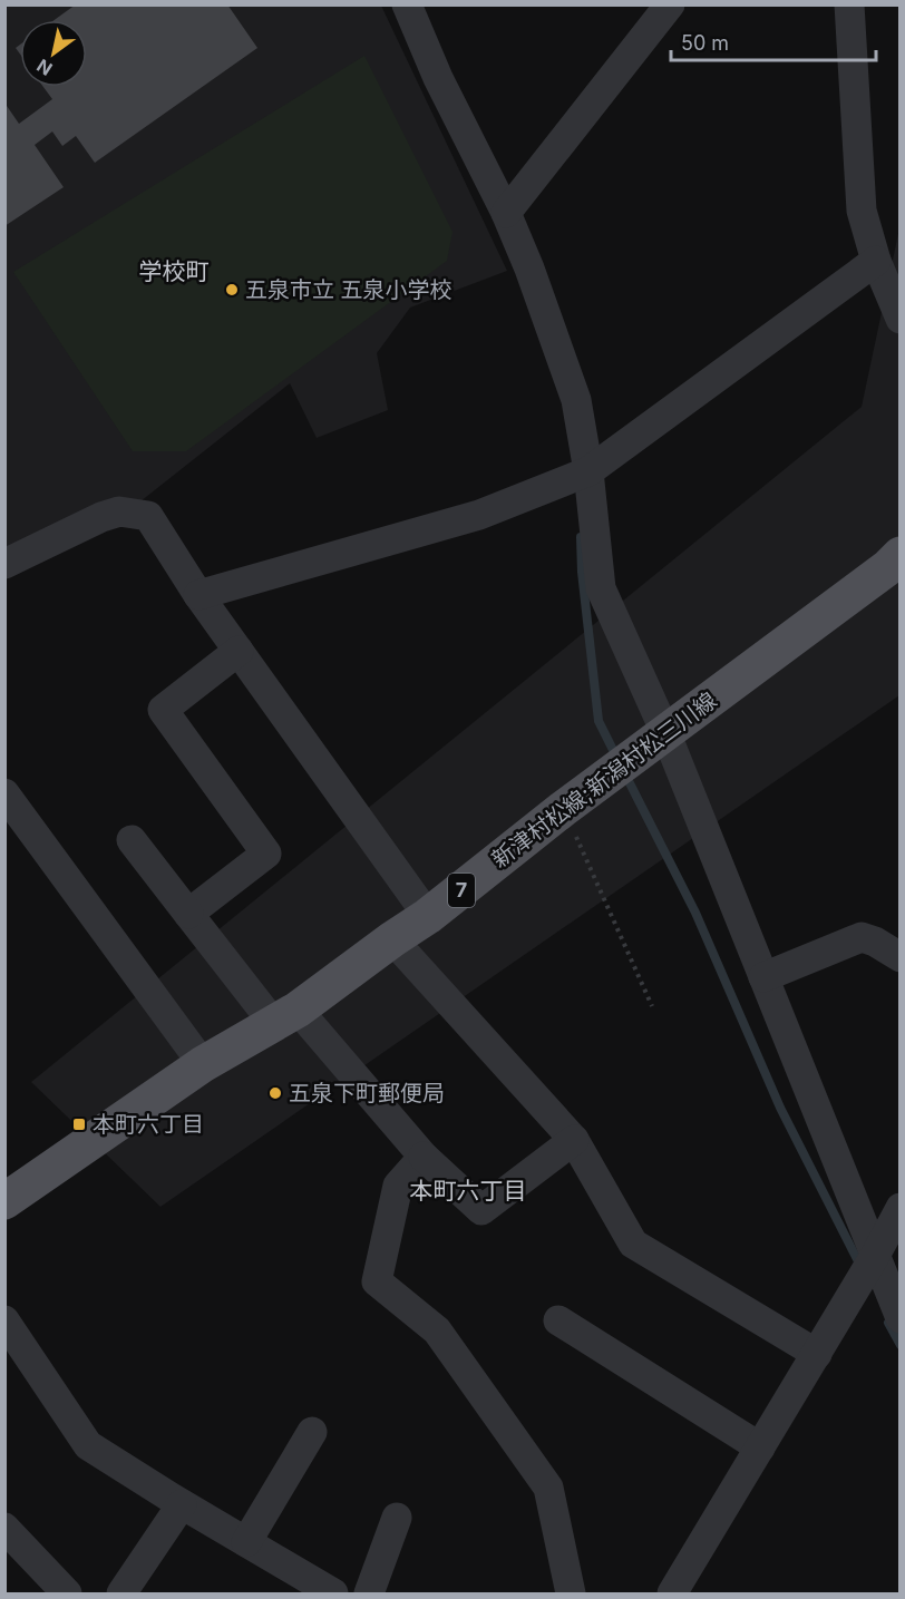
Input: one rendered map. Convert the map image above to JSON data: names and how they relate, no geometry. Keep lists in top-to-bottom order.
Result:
{
  "streets": {
    "main road": ["新津村松線;新潟村松三川線", "7"]
  },
  "districts": ["学校町", "本町六丁目"],
  "places": {
    "other": ["五泉市立 五泉小学校", "五泉下町郵便局"],
    "transit": ["本町六丁目"]
  },
  "scale_bar": "50 m",
  "north": "bottom left"
}
